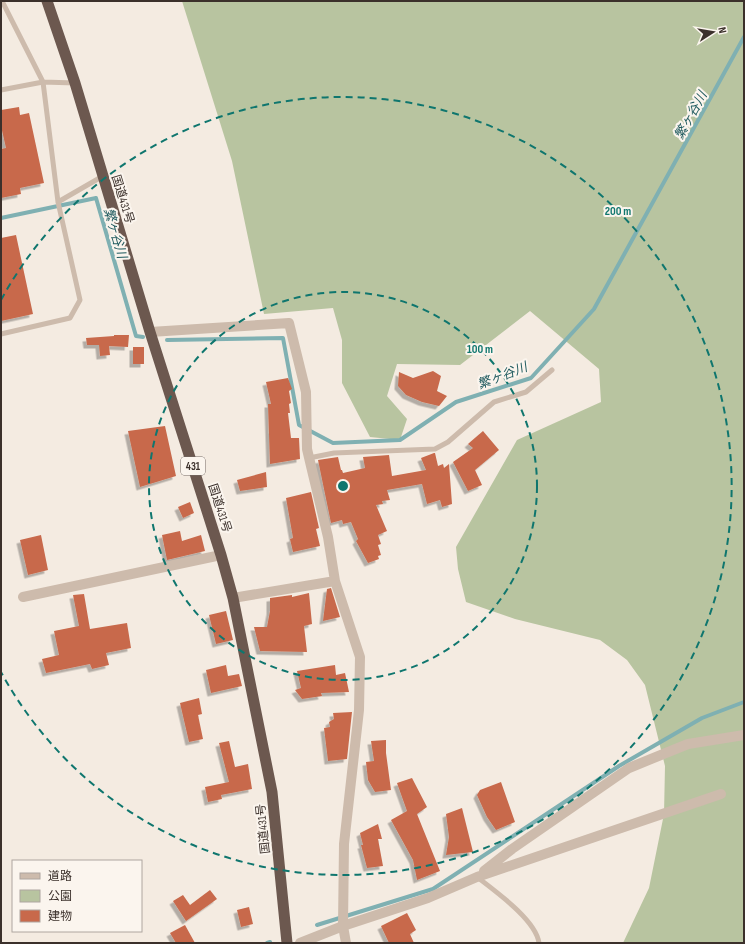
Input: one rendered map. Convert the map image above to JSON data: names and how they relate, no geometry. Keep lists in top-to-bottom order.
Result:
{
  "streets": {
    "highway": ["国道431号", "431"]
  },
  "water": ["繁ヶ谷川"],
  "legend": ["道路", "公園", "建物"],
  "north": "right",
  "rings": ["200 m", "100 m"]
}
